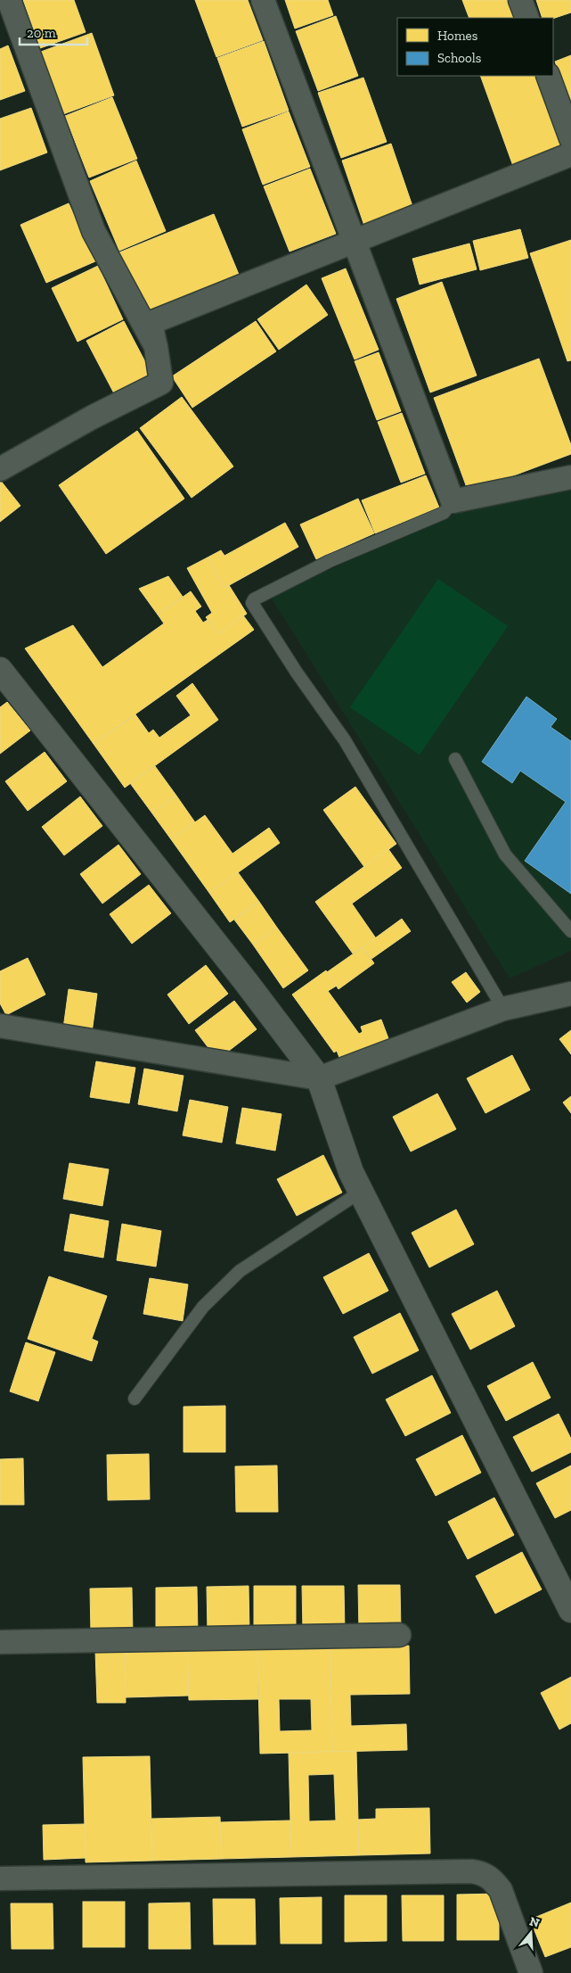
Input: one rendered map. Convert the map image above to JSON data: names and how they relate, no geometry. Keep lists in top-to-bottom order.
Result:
{
  "legend": ["Homes", "Schools"],
  "scale_bar": "20 m",
  "north": "top"
}
